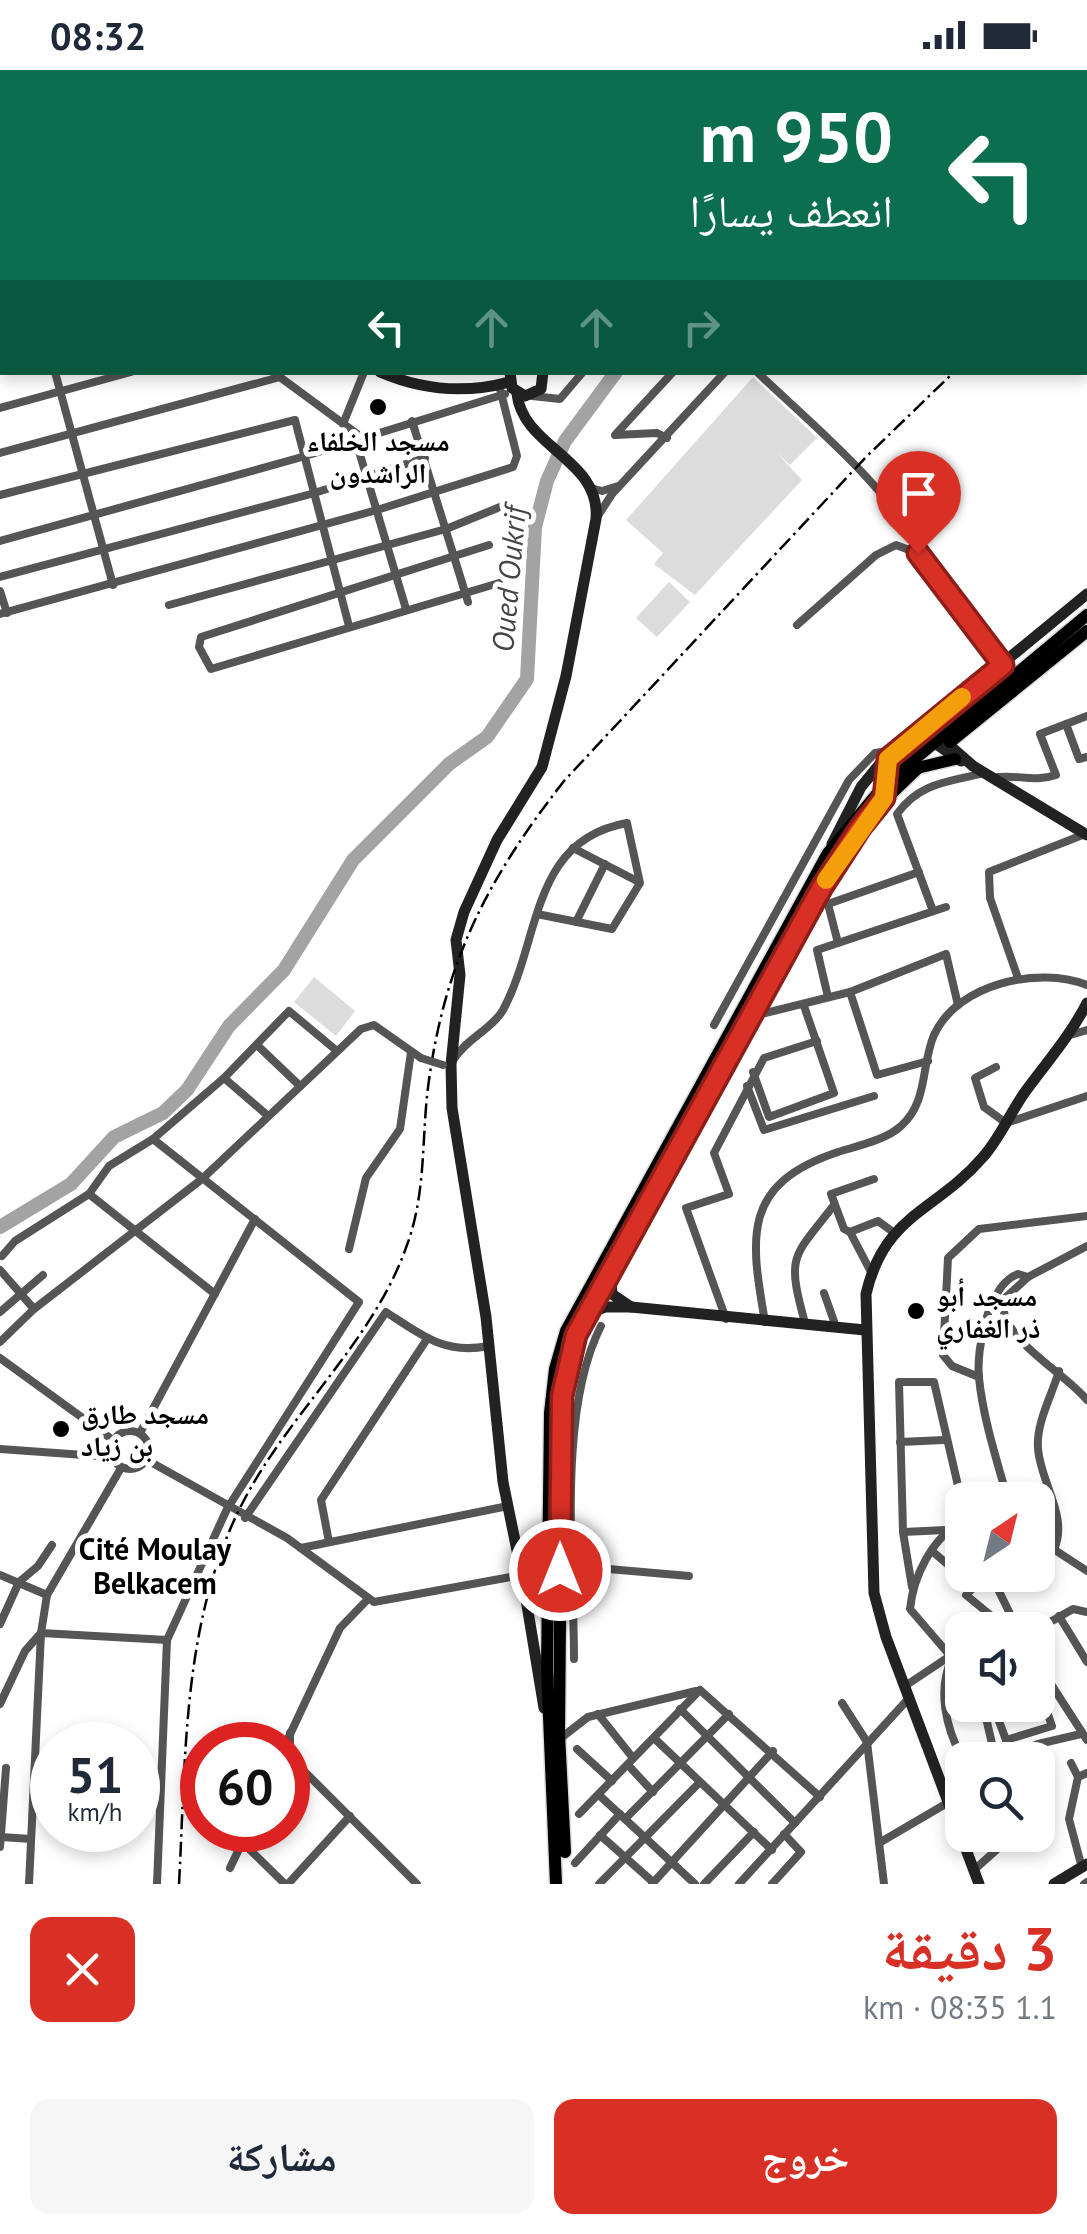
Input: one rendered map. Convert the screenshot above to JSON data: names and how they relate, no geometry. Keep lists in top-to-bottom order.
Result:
{
  "districts": ["Cité Moulay Belkacem"],
  "water": ["Oued Oukrif"],
  "places": ["مسجد الخلفاء الراشدون", "مسجد أبو ذر الغفاري", "مسجد طارق بن زياد"],
  "north": "top right",
  "page": {
    "status": "08:32",
    "turn": ["950 m", "انعطف يسارًا"],
    "speed": "51 km/h",
    "limit": "60",
    "heading": ["3 دقيقة", "1.1 km · 08:35"],
    "buttons": ["خروج", "مشاركة"]
  }
}
